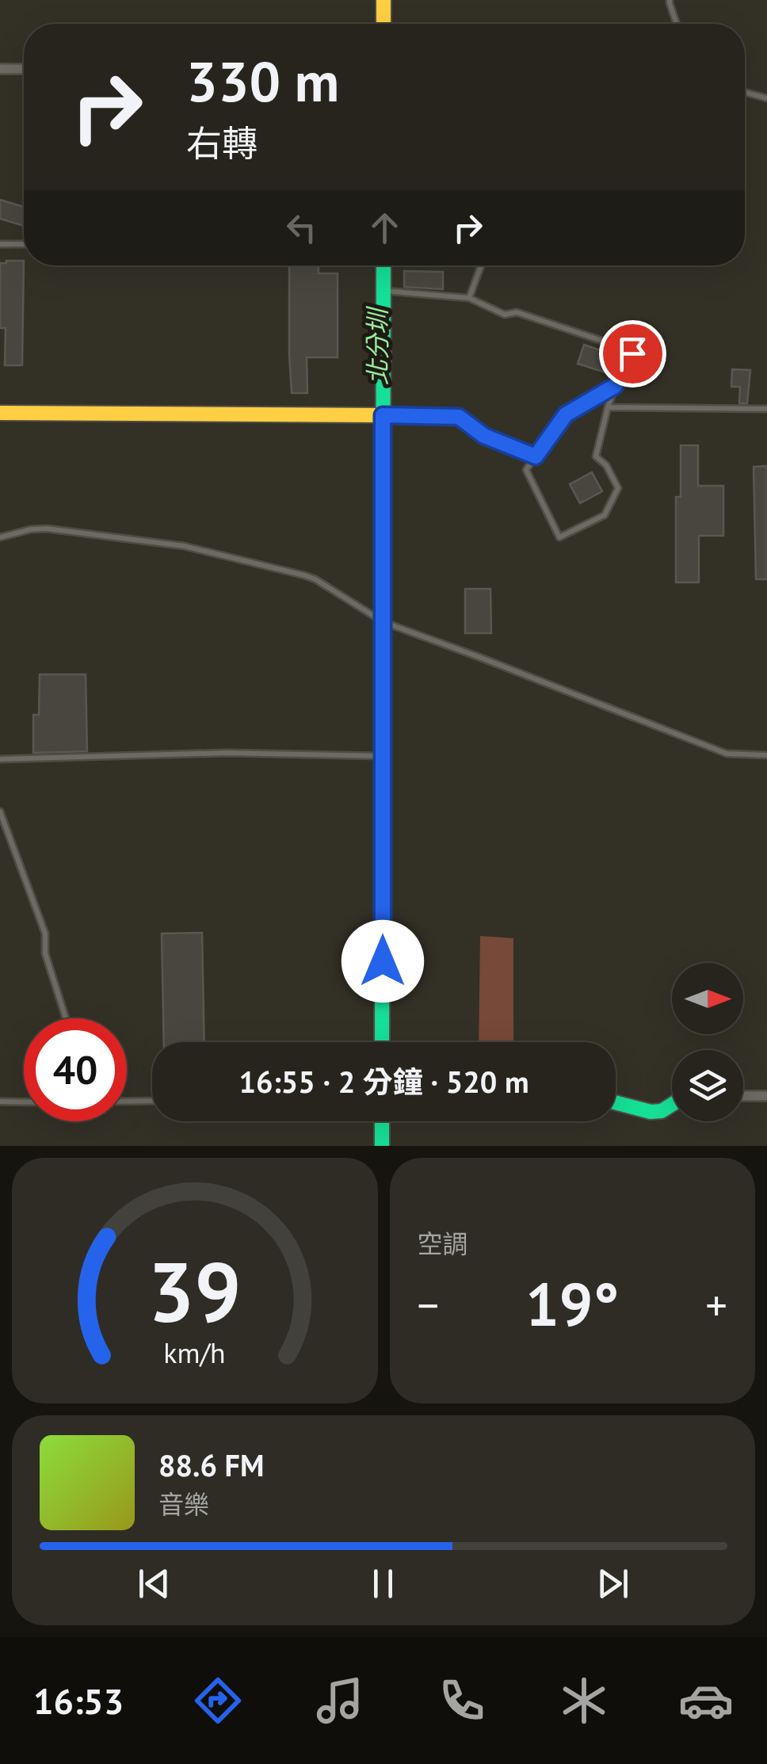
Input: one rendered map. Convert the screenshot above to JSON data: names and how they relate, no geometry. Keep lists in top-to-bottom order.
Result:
{
  "water": ["北分圳"],
  "north": "right",
  "page": {
    "turn": ["330 m", "右轉"],
    "limit": "40",
    "trip": "16:55 · 2 分鐘 · 520 m",
    "tile": "空調",
    "heat": ["−", "19°", "+"],
    "song": ["88.6 FM", "音樂"],
    "tabs": "16:53",
    "gauge": ["39", "km/h"]
  }
}
